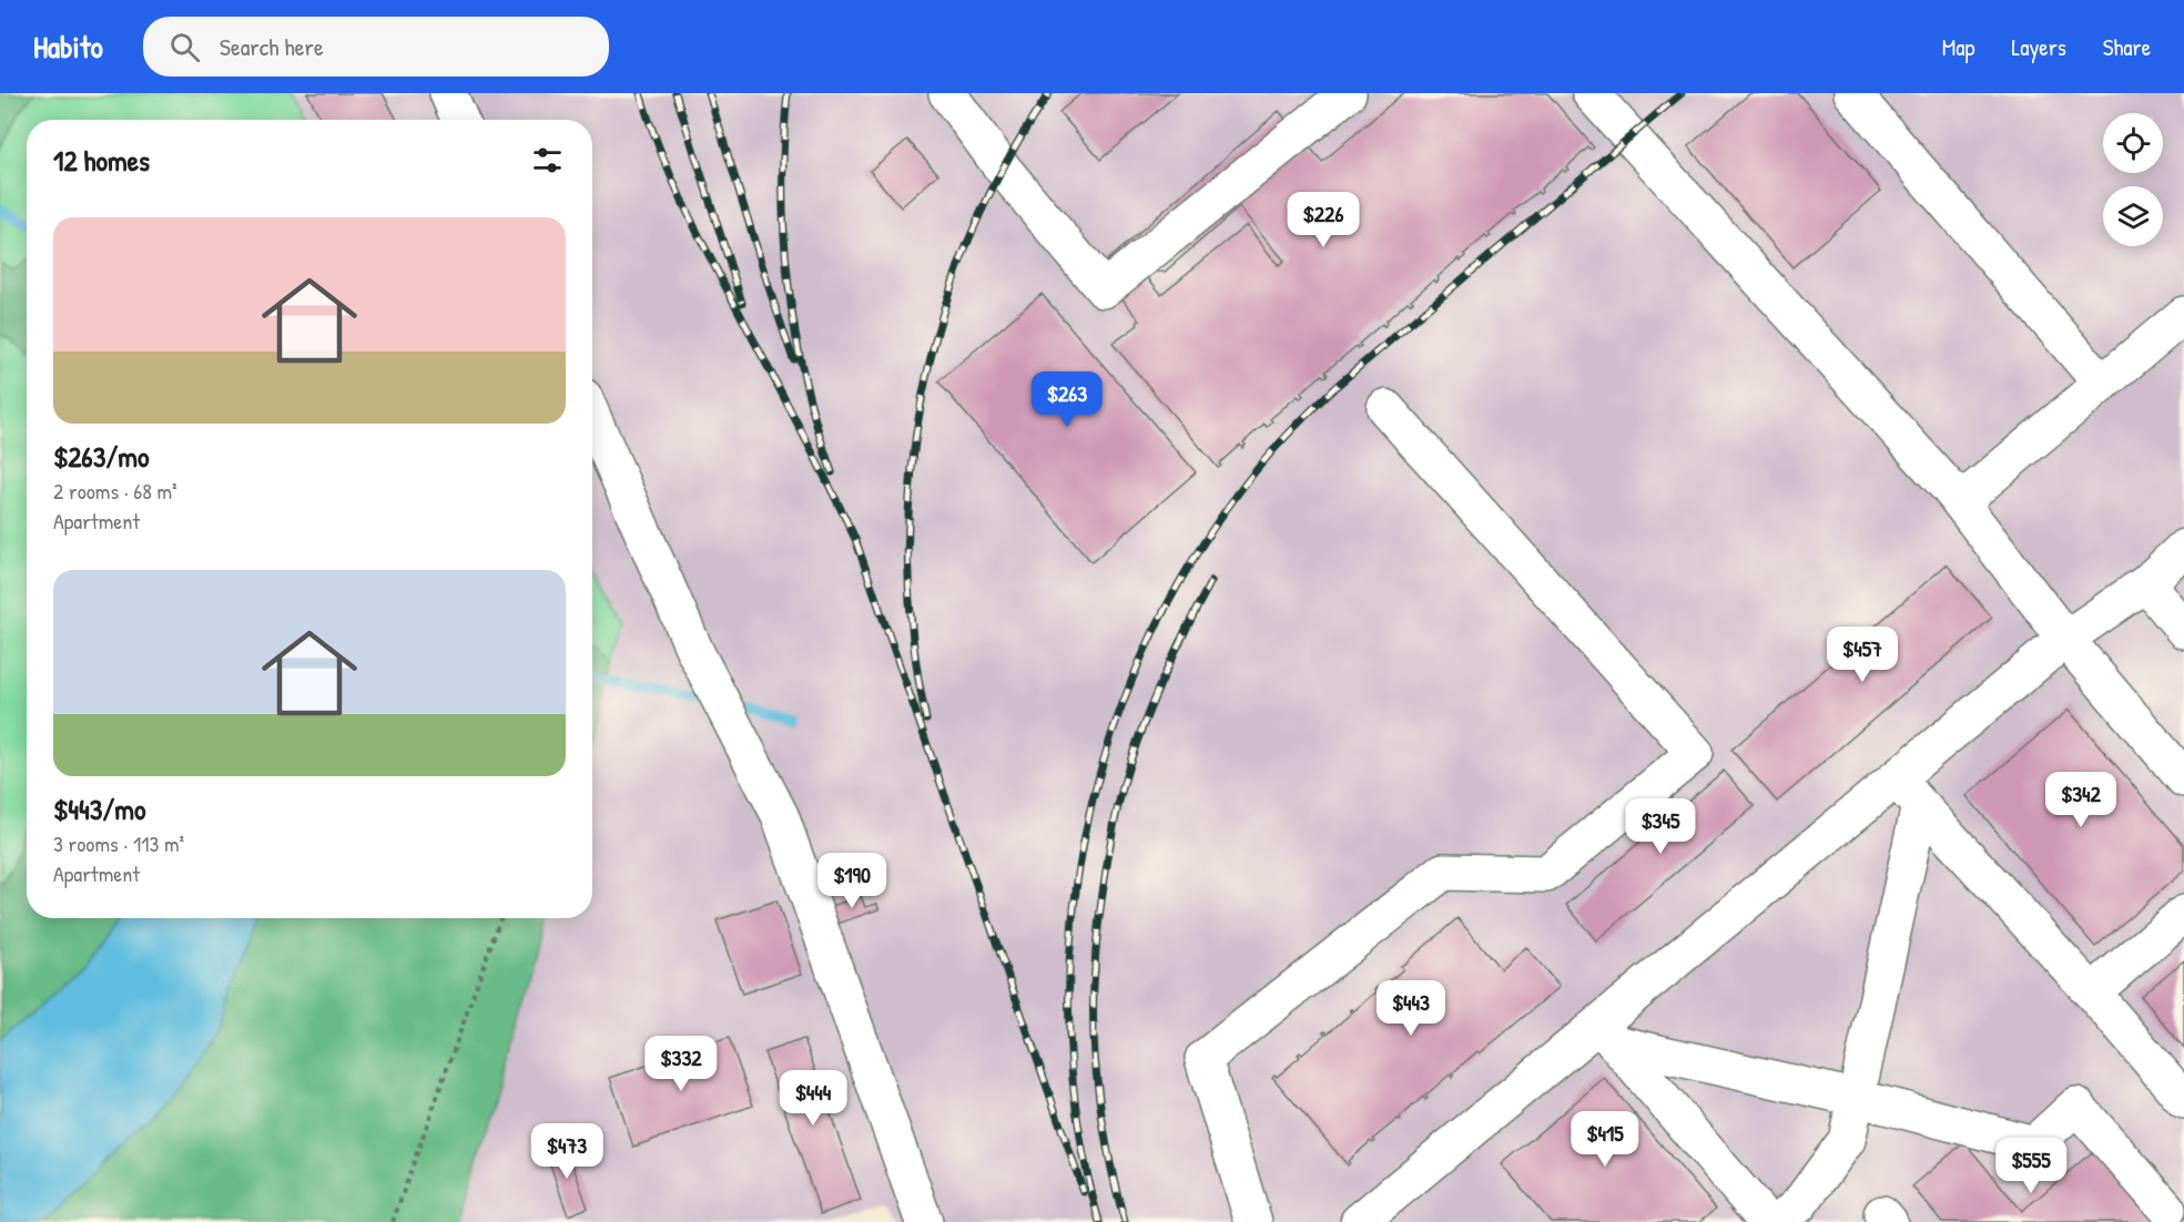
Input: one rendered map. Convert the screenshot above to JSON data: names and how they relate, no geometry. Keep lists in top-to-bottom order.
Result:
{
  "page": {
    "header": "Habito",
    "search": "Search here",
    "nav": ["Map", "Layers", "Share"],
    "heading": "12 homes",
    "price": [
      "$226",
      "$263",
      "$457",
      "$342",
      "$345",
      "$190",
      "$443",
      "$332",
      "$444",
      "$415",
      "$473",
      "$555"
    ],
    "list": [
      {
        "name": "$263/mo",
        "note": "2 rooms · 68 m² · Apartment"
      },
      {
        "name": "$443/mo",
        "note": "3 rooms · 113 m² · Apartment"
      }
    ]
  }
}
